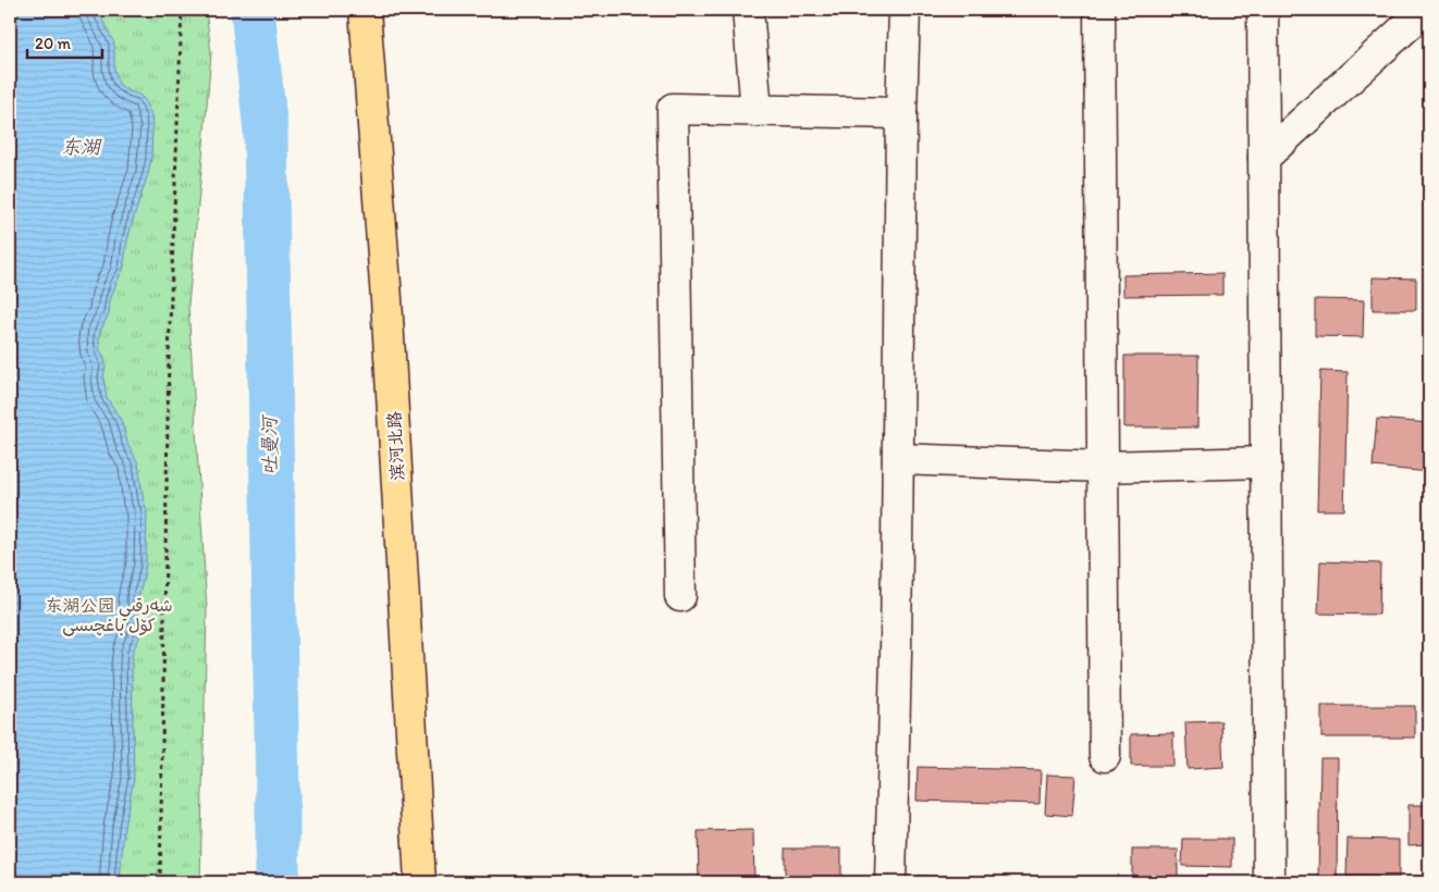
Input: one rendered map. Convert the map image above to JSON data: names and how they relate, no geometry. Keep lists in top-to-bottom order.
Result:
{
  "streets": {
    "main road": ["滨河北路"]
  },
  "water": ["东湖", "吐曼河"],
  "parks": ["东湖公园 شەرقىي كۆل باغچىسى"],
  "scale_bar": "20 m"
}
